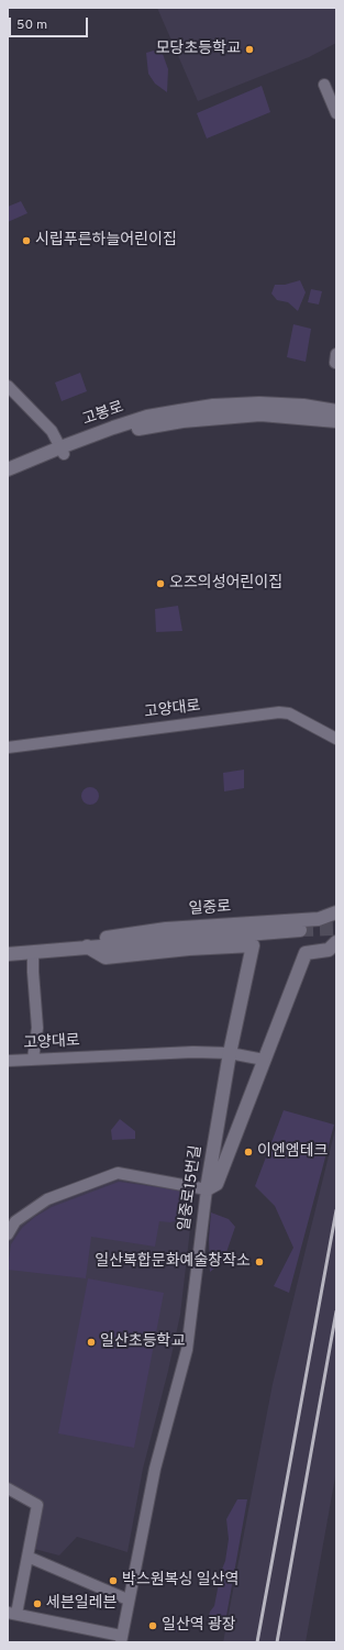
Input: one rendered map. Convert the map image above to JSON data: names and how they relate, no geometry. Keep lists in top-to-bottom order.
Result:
{
  "streets": {
    "street": [
      "고봉로",
      "고양대로",
      "일중로",
      "일중로15번길"
    ]
  },
  "crossings": [
    ["고양대로", "일중로15번길"],
    ["일중로", "일중로15번길"]
  ],
  "places": [
    "모당초등학교",
    "시립푸른하늘어린이집",
    "오즈의성어린이집",
    "이엔엠테크",
    "일산복합문화예술창작소",
    "일산초등학교",
    "박스원복싱 일산역",
    "세븐일레븐",
    "일산역 광장"
  ],
  "scale_bar": "50 m"
}
